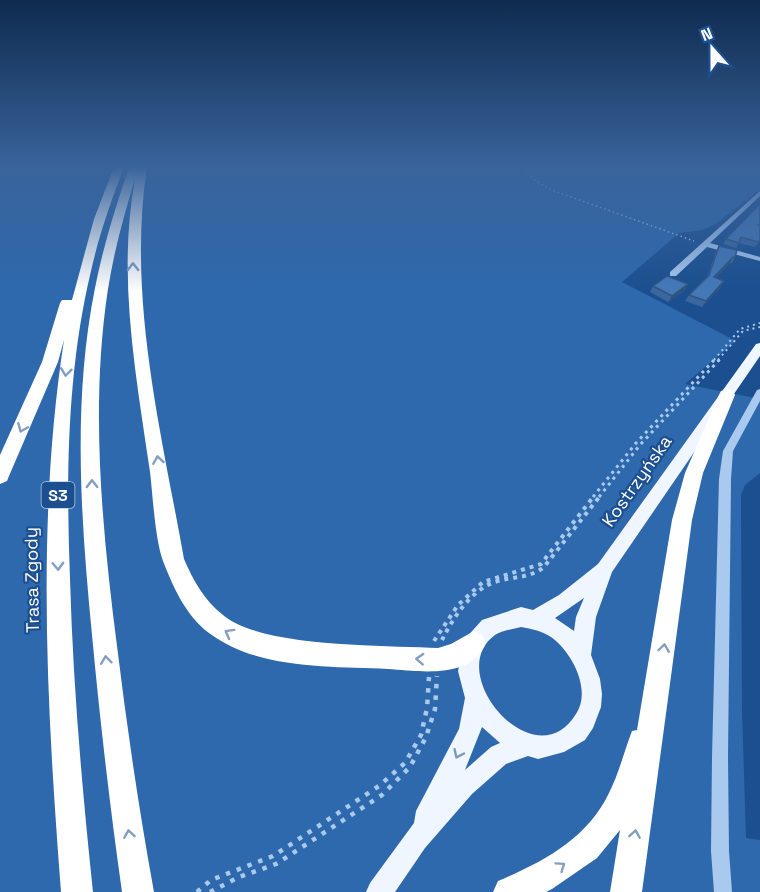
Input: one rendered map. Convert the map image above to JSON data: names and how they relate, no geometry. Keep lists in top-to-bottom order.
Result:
{
  "streets": {
    "highway": ["S3", "Trasa Zgody"],
    "main road": ["Kostrzyńska"]
  },
  "north": "top"
}
